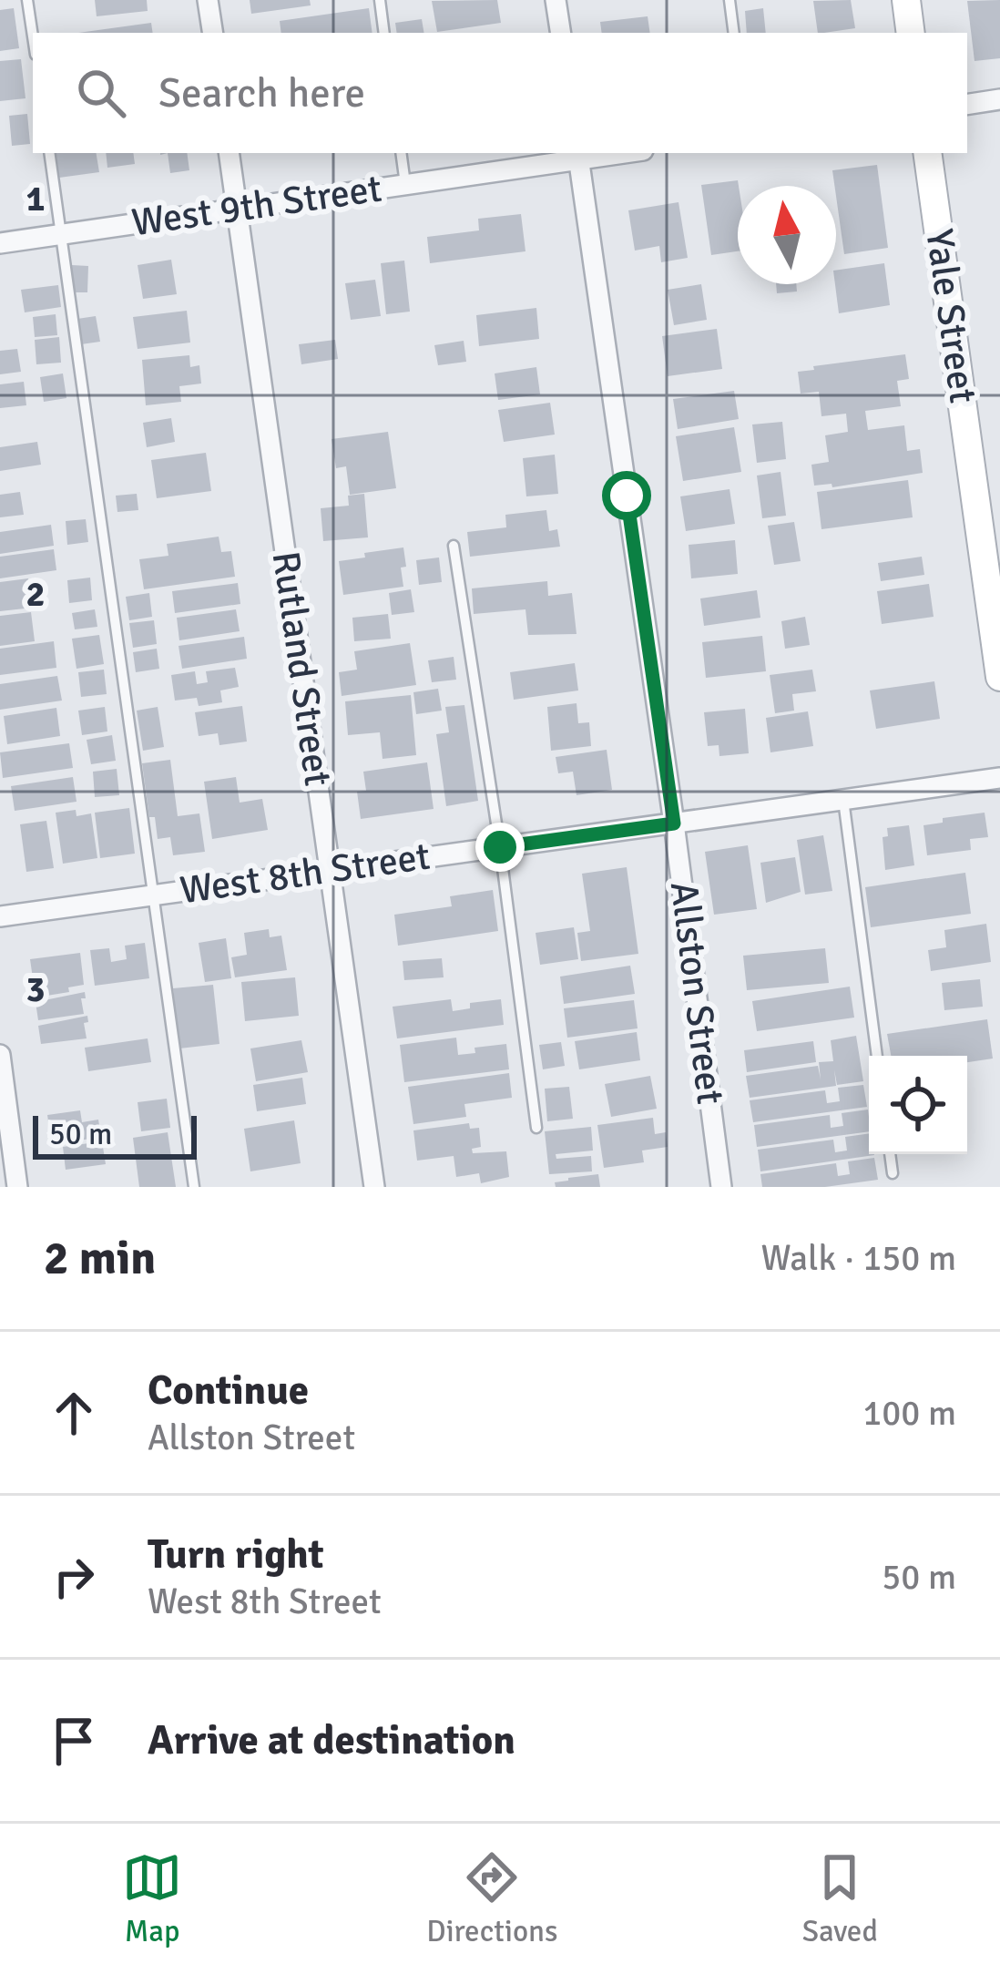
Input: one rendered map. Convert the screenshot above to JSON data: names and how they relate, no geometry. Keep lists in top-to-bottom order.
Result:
{
  "streets": {
    "main road": ["Yale Street"],
    "street": [
      "West 9th Street",
      "Rutland Street",
      "West 8th Street",
      "Allston Street"
    ]
  },
  "crossings": [
    ["West 9th Street", "Rutland Street"],
    ["West 9th Street", "Allston Street"],
    ["Rutland Street", "West 8th Street"],
    ["West 8th Street", "Allston Street"]
  ],
  "scale_bar": "50 m",
  "north": "top",
  "page": {
    "search": "Search here",
    "scale": "50 m",
    "heading": ["2 min", "Walk · 150 m"],
    "list": [
      ["Continue", "Allston Street", "100 m"],
      ["Turn right", "West 8th Street", "50 m"],
      "Arrive at destination"
    ],
    "nav": ["Map", "Directions", "Saved"]
  },
  "grid": {
    "rows": ["1", "2", "3"]
  }
}
